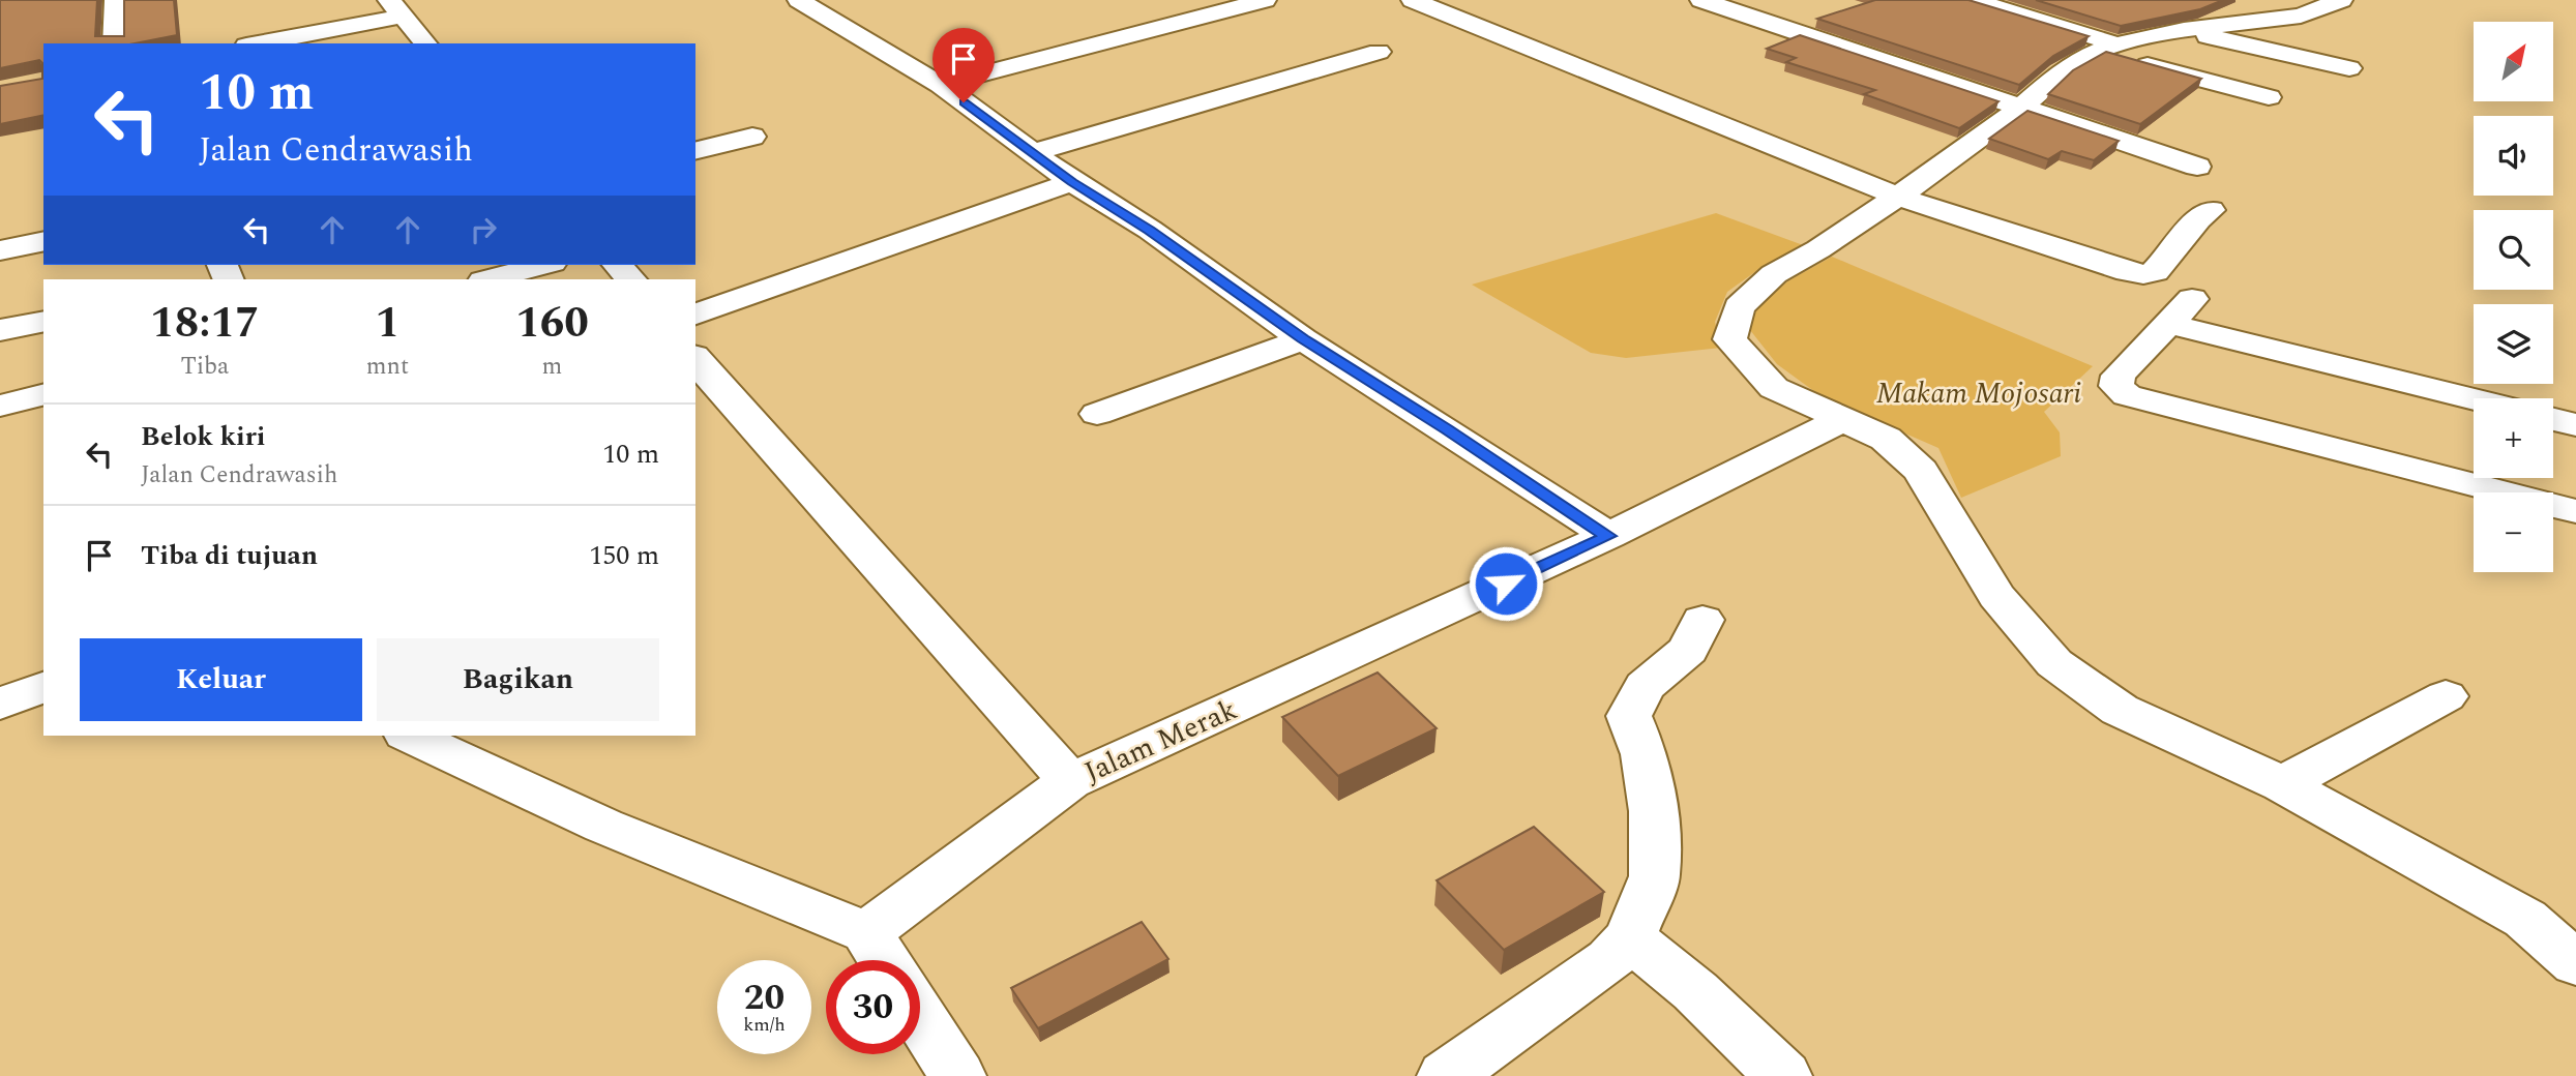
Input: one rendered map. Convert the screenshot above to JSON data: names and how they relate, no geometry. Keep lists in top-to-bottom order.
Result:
{
  "streets": {
    "street": ["Jalam Merak"]
  },
  "parks": ["Makam Mojosari"],
  "north": "top right",
  "page": {
    "map_buttons": ["+", "−"],
    "turn": ["10 m", "Jalan Cendrawasih"],
    "eta": [
      "18:17",
      "Tiba",
      "1",
      "mnt",
      "160",
      "m"
    ],
    "list": [
      {
        "name": "Belok kiri",
        "note": "Jalan Cendrawasih",
        "value": "10 m"
      },
      {
        "name": "Tiba di tujuan",
        "value": "150 m"
      }
    ],
    "buttons": ["Keluar", "Bagikan"],
    "speed": "20 km/h",
    "limit": "30"
  }
}
